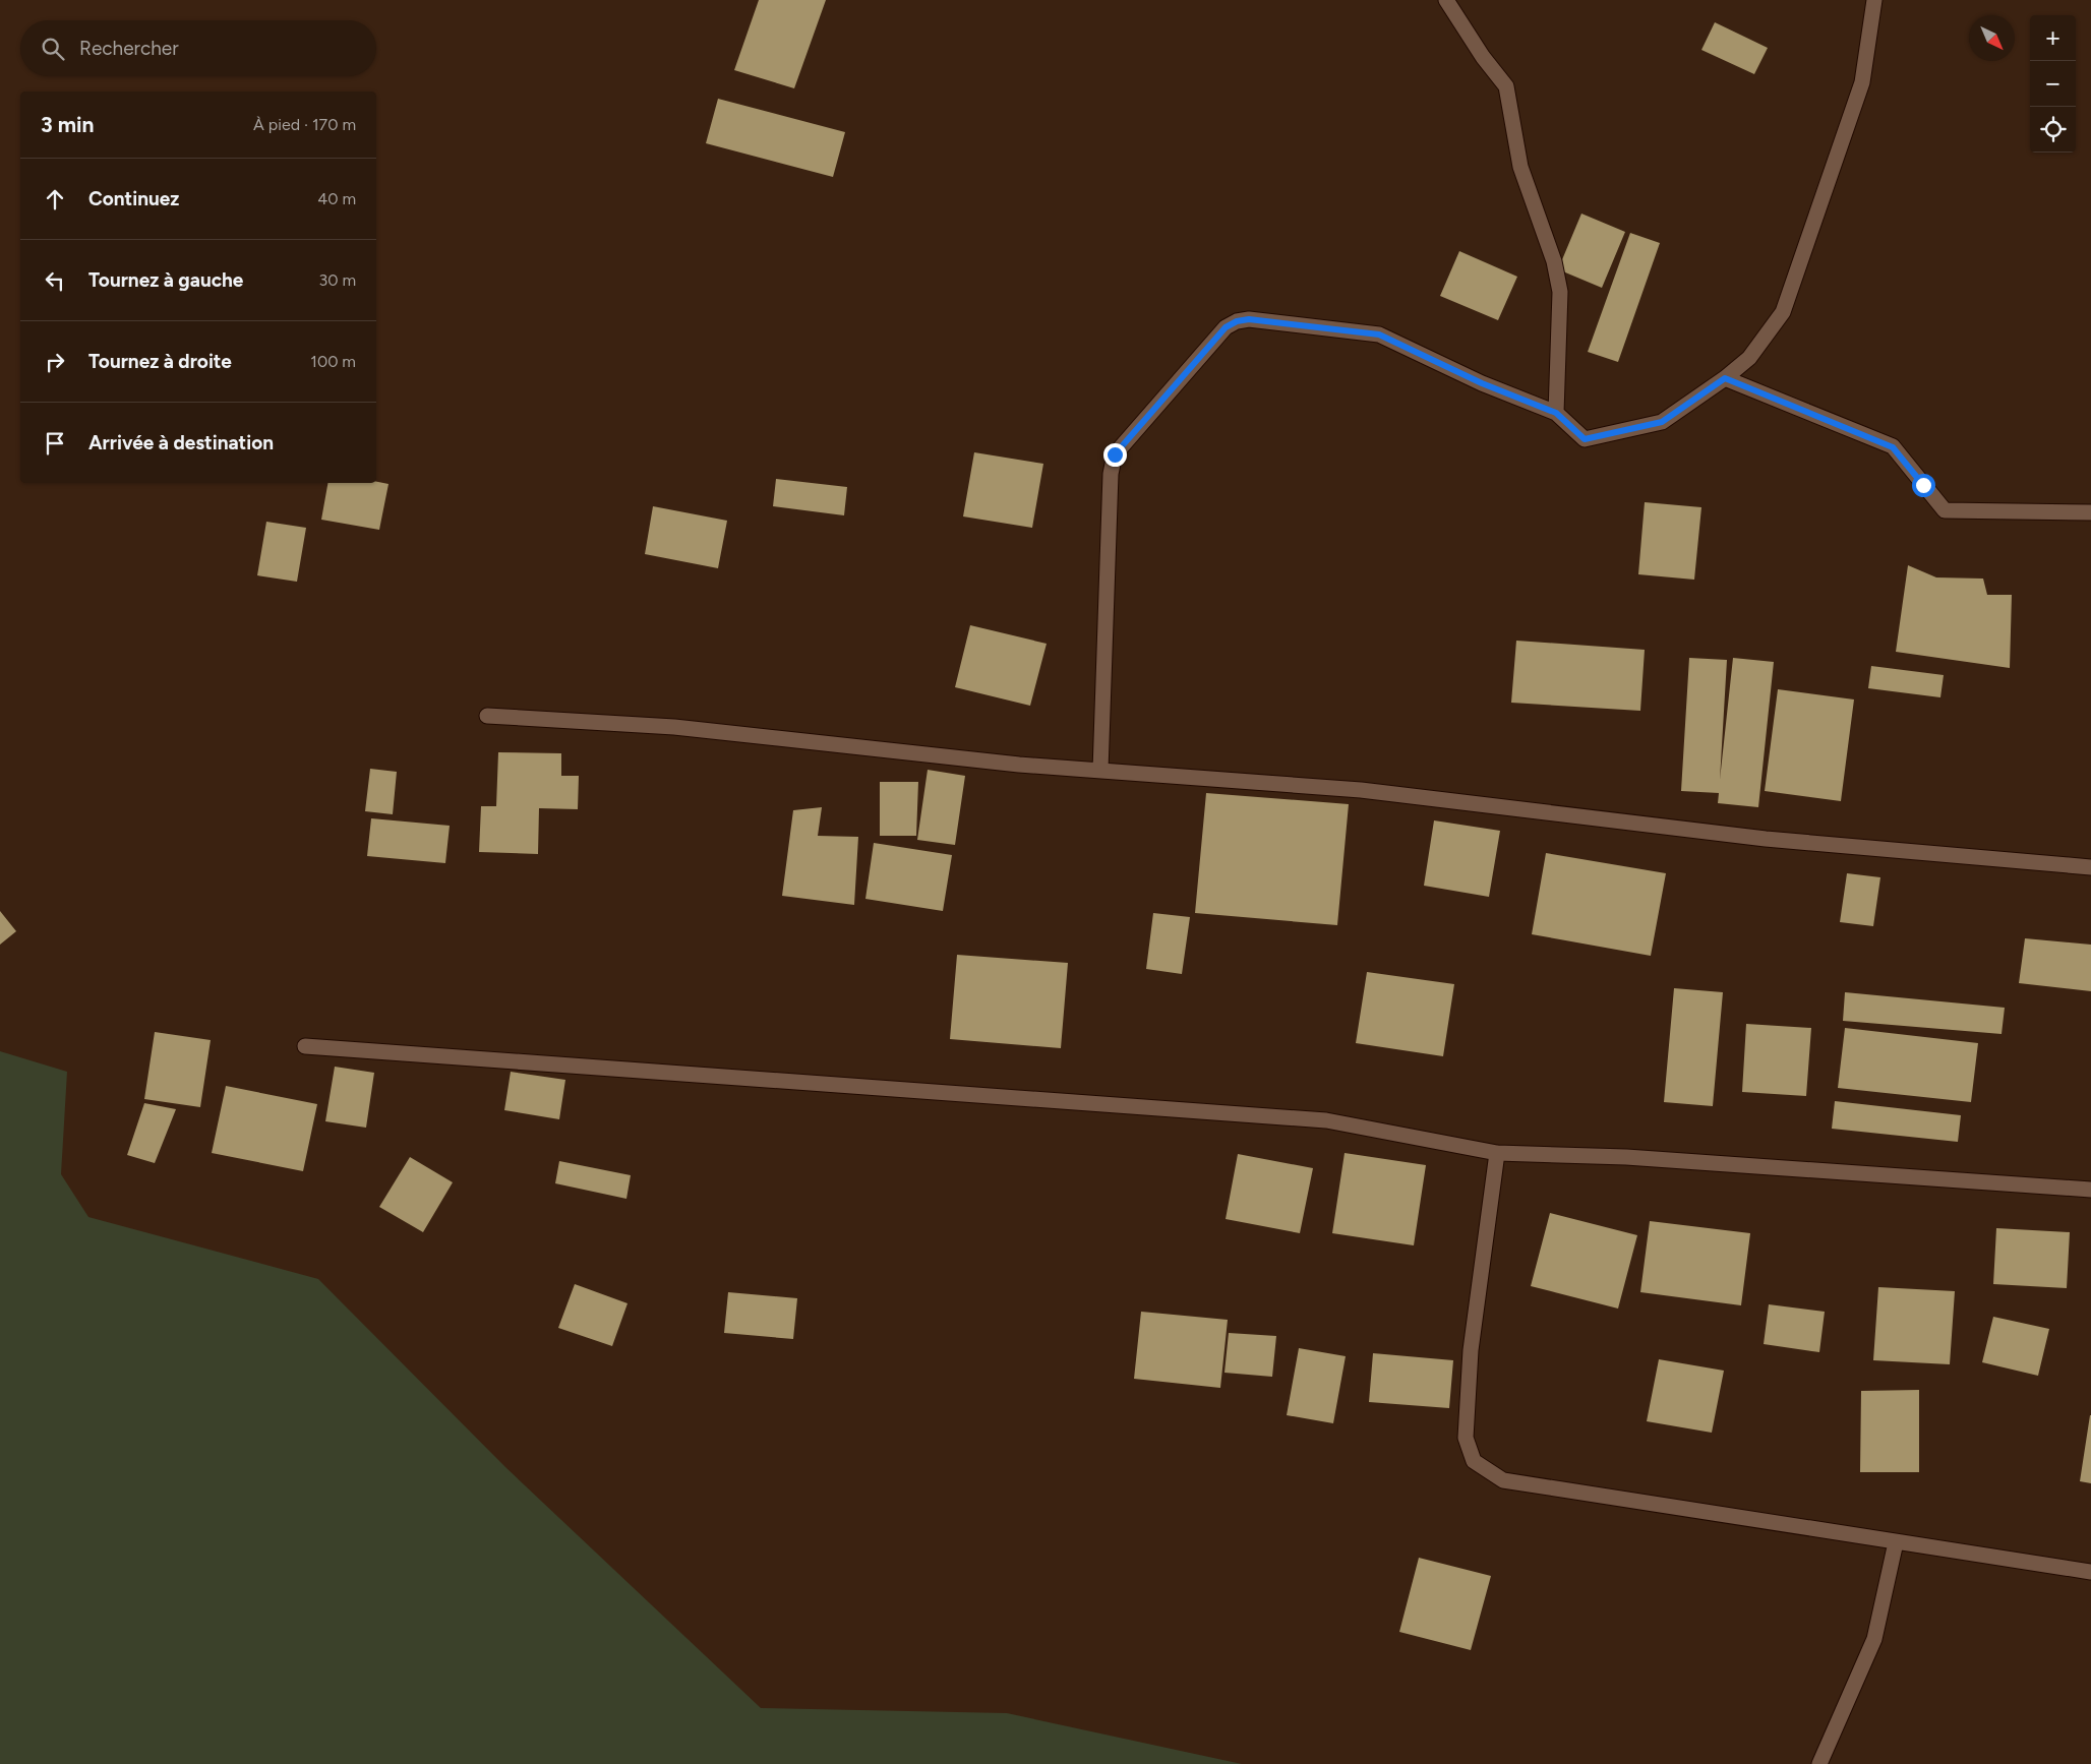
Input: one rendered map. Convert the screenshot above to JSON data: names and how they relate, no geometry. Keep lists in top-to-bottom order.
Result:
{
  "north": "bottom right",
  "page": {
    "map_buttons": ["+", "−"],
    "search": "Rechercher",
    "heading": ["3 min", "À pied · 170 m"],
    "list": [
      ["Continuez", "40 m"],
      ["Tournez à gauche", "30 m"],
      ["Tournez à droite", "100 m"],
      "Arrivée à destination"
    ]
  }
}
